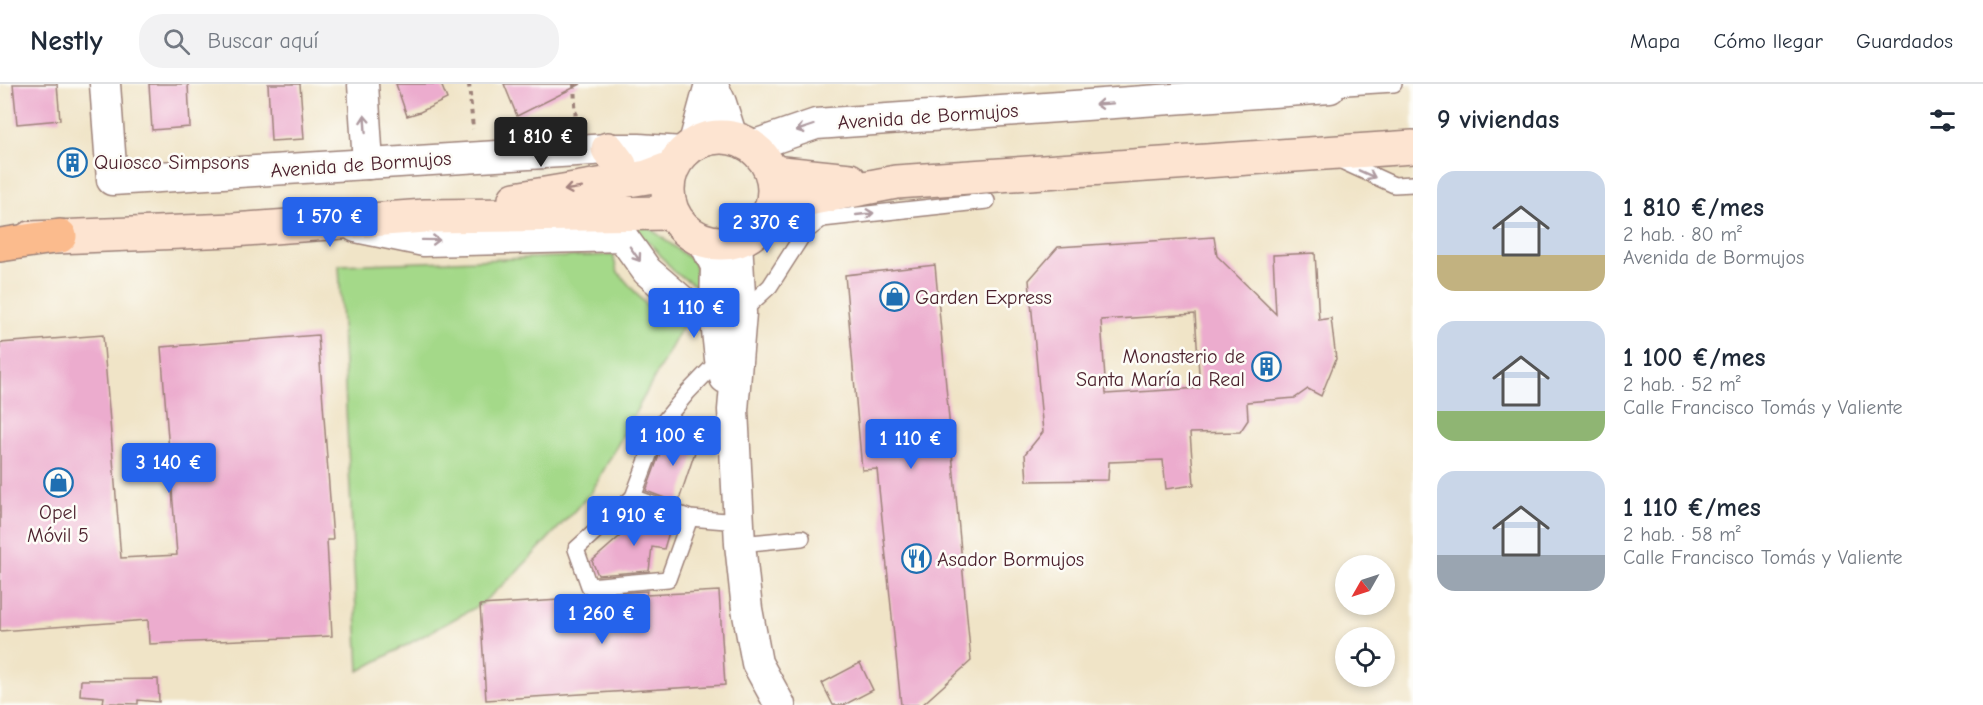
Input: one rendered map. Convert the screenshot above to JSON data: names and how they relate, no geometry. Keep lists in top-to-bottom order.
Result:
{
  "streets": {
    "street": ["Avenida de Bormujos"]
  },
  "one_way": ["Avenida de Bormujos"],
  "places": {
    "building": ["Quiosco Simpsons", "Monasterio de Santa María la Real"],
    "shop": ["Garden Express", "Opel Móvil 5"],
    "restaurant": ["Asador Bormujos"]
  },
  "north": "bottom left",
  "page": {
    "header": "Nestly",
    "search": "Buscar aquí",
    "nav": ["Mapa", "Cómo llegar", "Guardados"],
    "heading": "9 viviendas",
    "price": [
      "1 810 €",
      "1 570 €",
      "2 370 €",
      "1 110 €",
      "1 100 €",
      "1 110 €",
      "3 140 €",
      "1 910 €",
      "1 260 €"
    ],
    "list": [
      {
        "name": "1 810 €/mes",
        "note": "2 hab. · 80 m² · Avenida de Bormujos"
      },
      {
        "name": "1 100 €/mes",
        "note": "2 hab. · 52 m² · Calle Francisco Tomás y Valiente"
      },
      {
        "name": "1 110 €/mes",
        "note": "2 hab. · 58 m² · Calle Francisco Tomás y Valiente"
      }
    ]
  }
}
